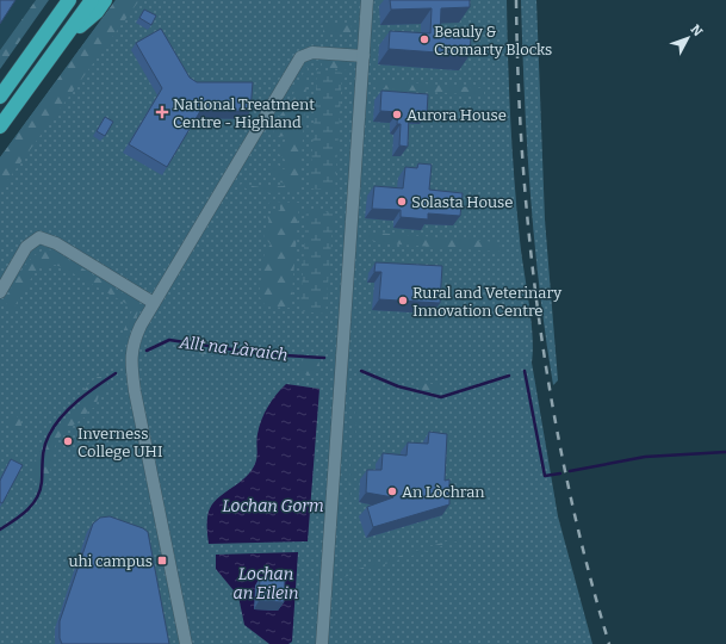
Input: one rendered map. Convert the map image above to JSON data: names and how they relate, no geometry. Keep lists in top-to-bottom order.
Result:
{
  "water": ["Allt na Làraich", "Lochan Gorm", "Lochan an Eilein"],
  "places": {
    "other": [
      "Beauly & Cromarty Blocks",
      "Aurora House",
      "Solasta House",
      "Rural and Veterinary Innovation Centre",
      "Inverness College UHI",
      "An Lòchran"
    ],
    "health": ["National Treatment Centre - Highland"],
    "transit": ["uhi campus"]
  },
  "north": "top right"
}
